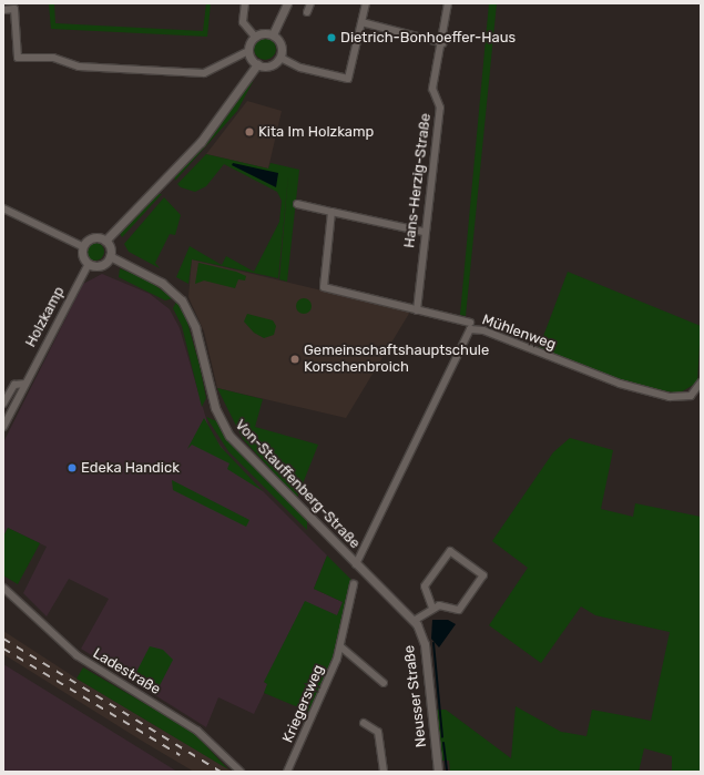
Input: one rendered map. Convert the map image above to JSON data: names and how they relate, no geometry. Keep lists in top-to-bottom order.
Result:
{
  "streets": {
    "street": [
      "Hans-Herzig-Straße",
      "Holzkamp",
      "Mühlenweg",
      "Von-Stauffenberg-Straße",
      "Ladestraße",
      "Neusser Straße",
      "Kriegersweg"
    ]
  },
  "crossings": [
    ["Holzkamp", "Von-Stauffenberg-Straße"],
    ["Mühlenweg", "Von-Stauffenberg-Straße"],
    ["Mühlenweg", "Neusser Straße"],
    ["Von-Stauffenberg-Straße", "Neusser Straße"]
  ],
  "places": [
    "Dietrich-Bonhoeffer-Haus",
    "Kita Im Holzkamp",
    "Gemeinschaftshauptschule Korschenbroich",
    "Edeka Handick"
  ]
}
